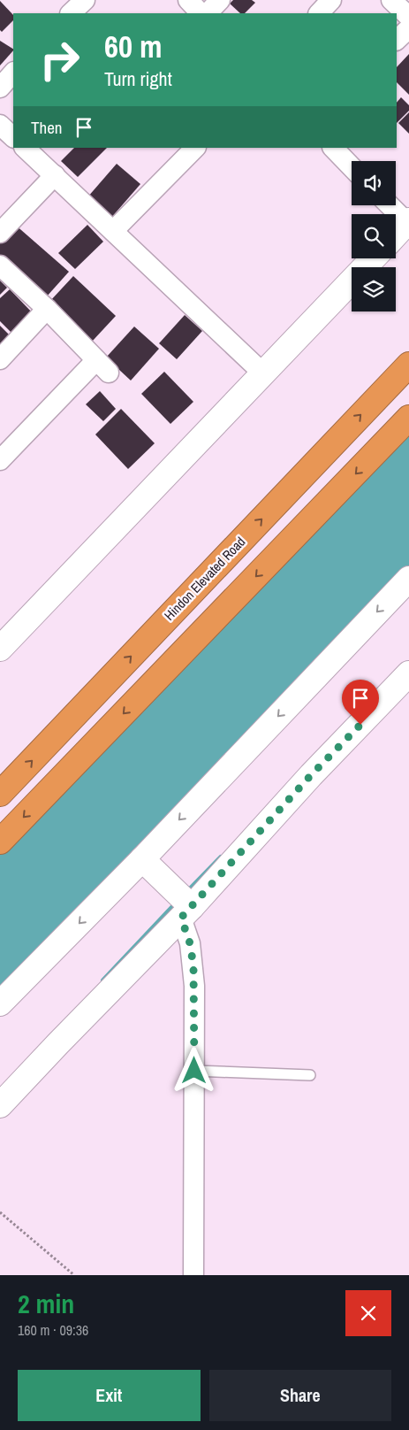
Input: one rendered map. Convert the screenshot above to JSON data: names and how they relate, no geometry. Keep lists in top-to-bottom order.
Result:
{
  "streets": {
    "highway": ["Hindon Elevated Road"]
  },
  "page": {
    "turn": ["60 m", "Turn right"],
    "then": "Then",
    "heading": ["2 min", "160 m · 09:36"],
    "buttons": ["Exit", "Share"]
  }
}
